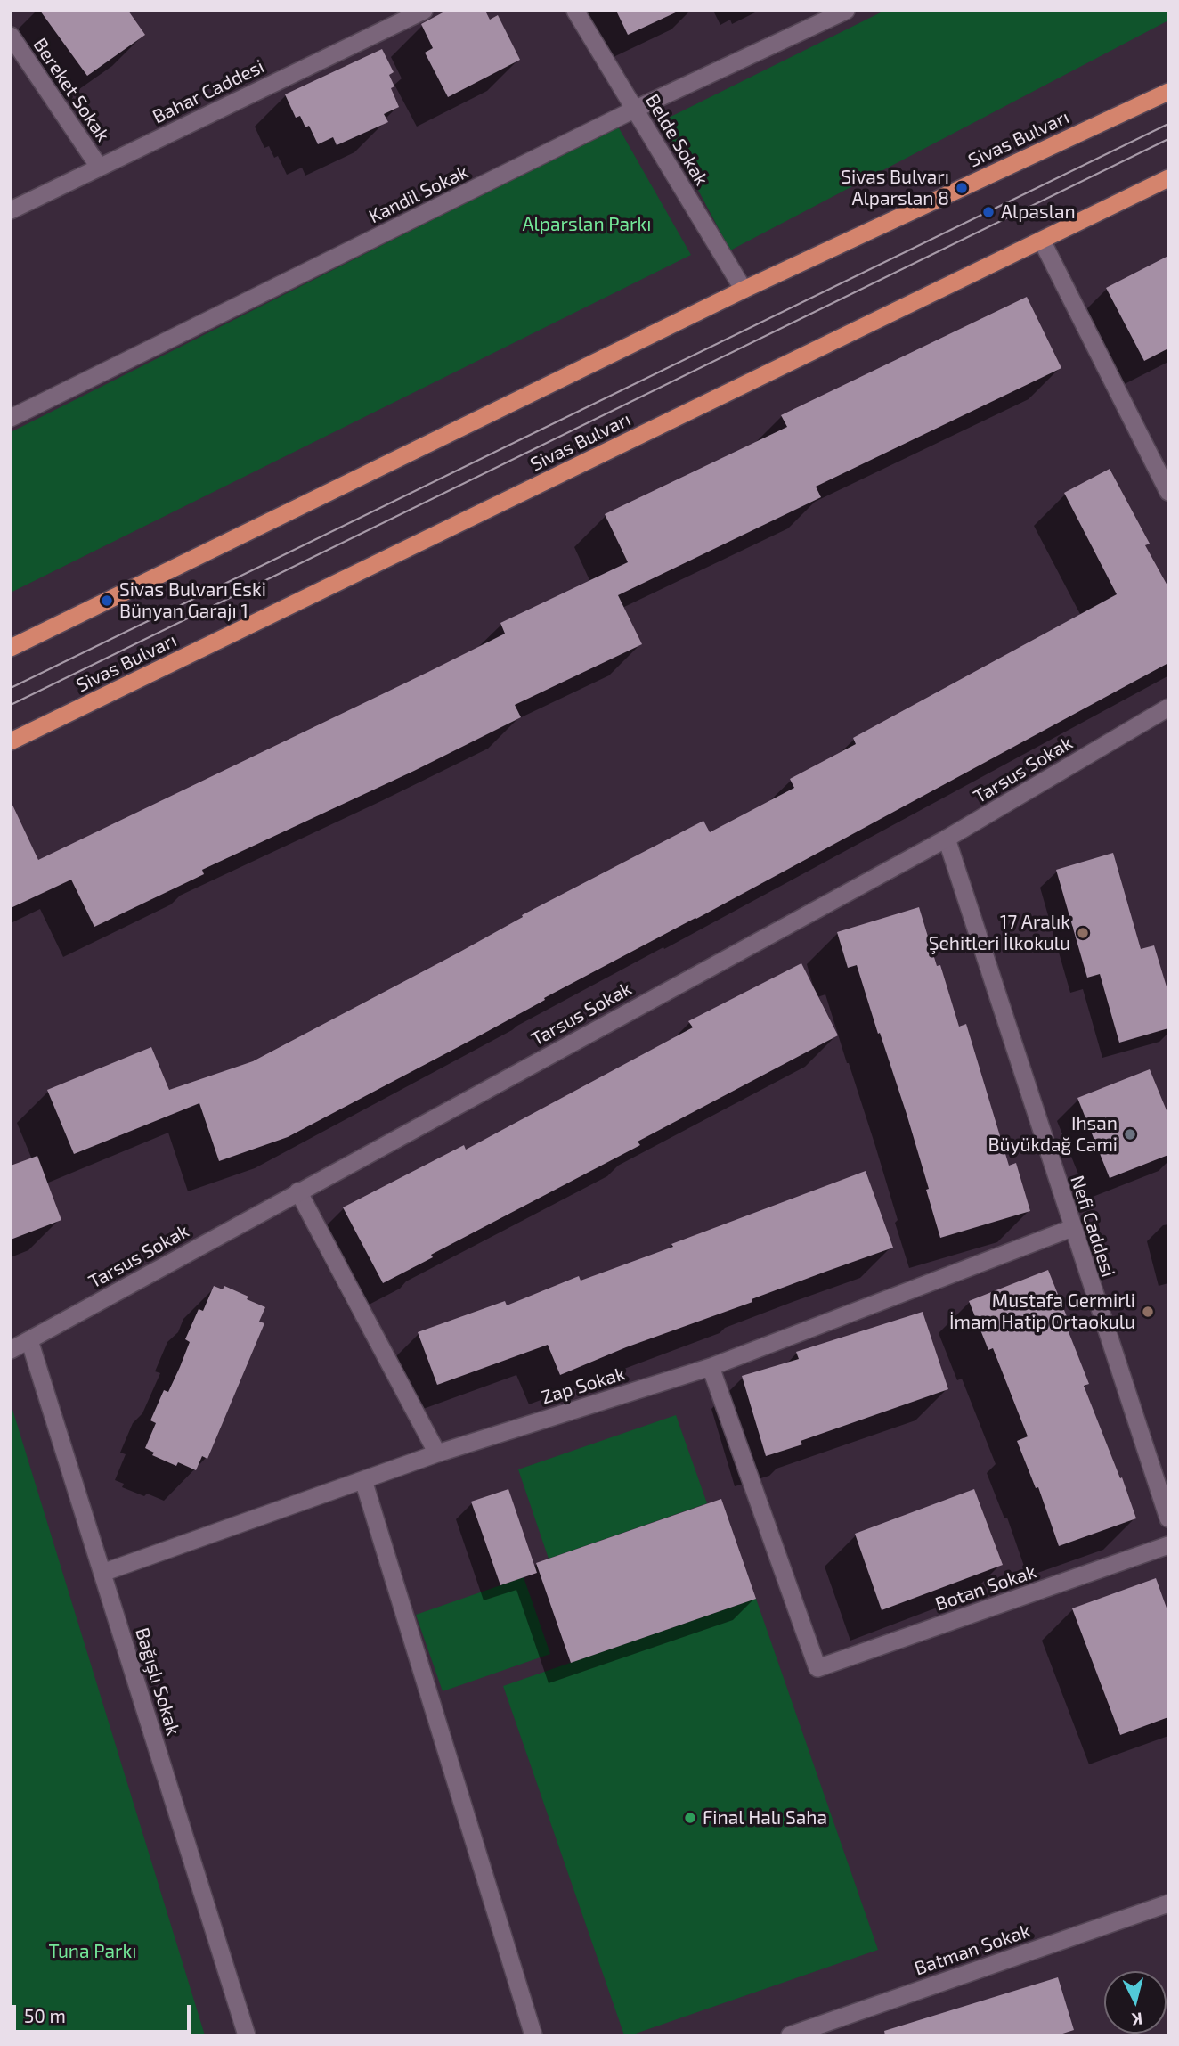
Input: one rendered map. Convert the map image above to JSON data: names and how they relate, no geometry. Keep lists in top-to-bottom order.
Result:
{
  "streets": {
    "highway": ["Sivas Bulvarı"],
    "street": [
      "Bereket Sokak",
      "Bahar Caddesi",
      "Belde Sokak",
      "Kandil Sokak",
      "Tarsus Sokak",
      "Nefi Caddesi",
      "Zap Sokak",
      "Botan Sokak",
      "Bağışlı Sokak",
      "Batman Sokak"
    ]
  },
  "crossings": [
    ["Bereket Sokak", "Bahar Caddesi"],
    ["Sivas Bulvarı", "Belde Sokak"],
    ["Belde Sokak", "Kandil Sokak"],
    ["Tarsus Sokak", "Nefi Caddesi"],
    ["Tarsus Sokak", "Bağışlı Sokak"],
    ["Nefi Caddesi", "Zap Sokak"],
    ["Zap Sokak", "Botan Sokak"],
    ["Zap Sokak", "Bağışlı Sokak"]
  ],
  "parks": ["Alparslan Parkı", "Tuna Parkı"],
  "places": [
    "Sivas Bulvarı Alparslan 8",
    "Alpaslan",
    "Sivas Bulvarı Eski Bünyan Garajı 1",
    "17 Aralık Şehitleri İlkokulu",
    "Ihsan Büyükdağ Cami",
    "Mustafa Germirli İmam Hatip Ortaokulu",
    "Final Halı Saha"
  ],
  "scale_bar": "50 m",
  "north": "bottom"
}
